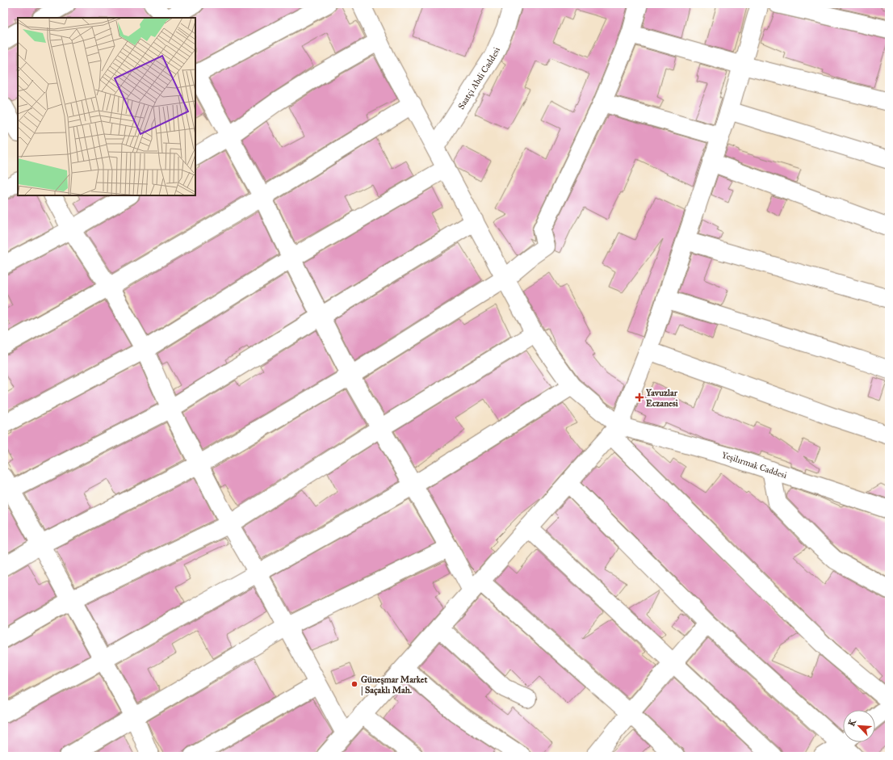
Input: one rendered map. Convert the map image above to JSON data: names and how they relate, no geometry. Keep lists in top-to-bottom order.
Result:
{
  "streets": {
    "street": ["Saatçi Abdi Caddesi", "Yeşilırmak Caddesi"]
  },
  "places": {
    "health": ["Yavuzlar Eczanesi"],
    "other": ["Güneşmar Market | Saçaklı Mah."]
  },
  "north": "top left"
}
